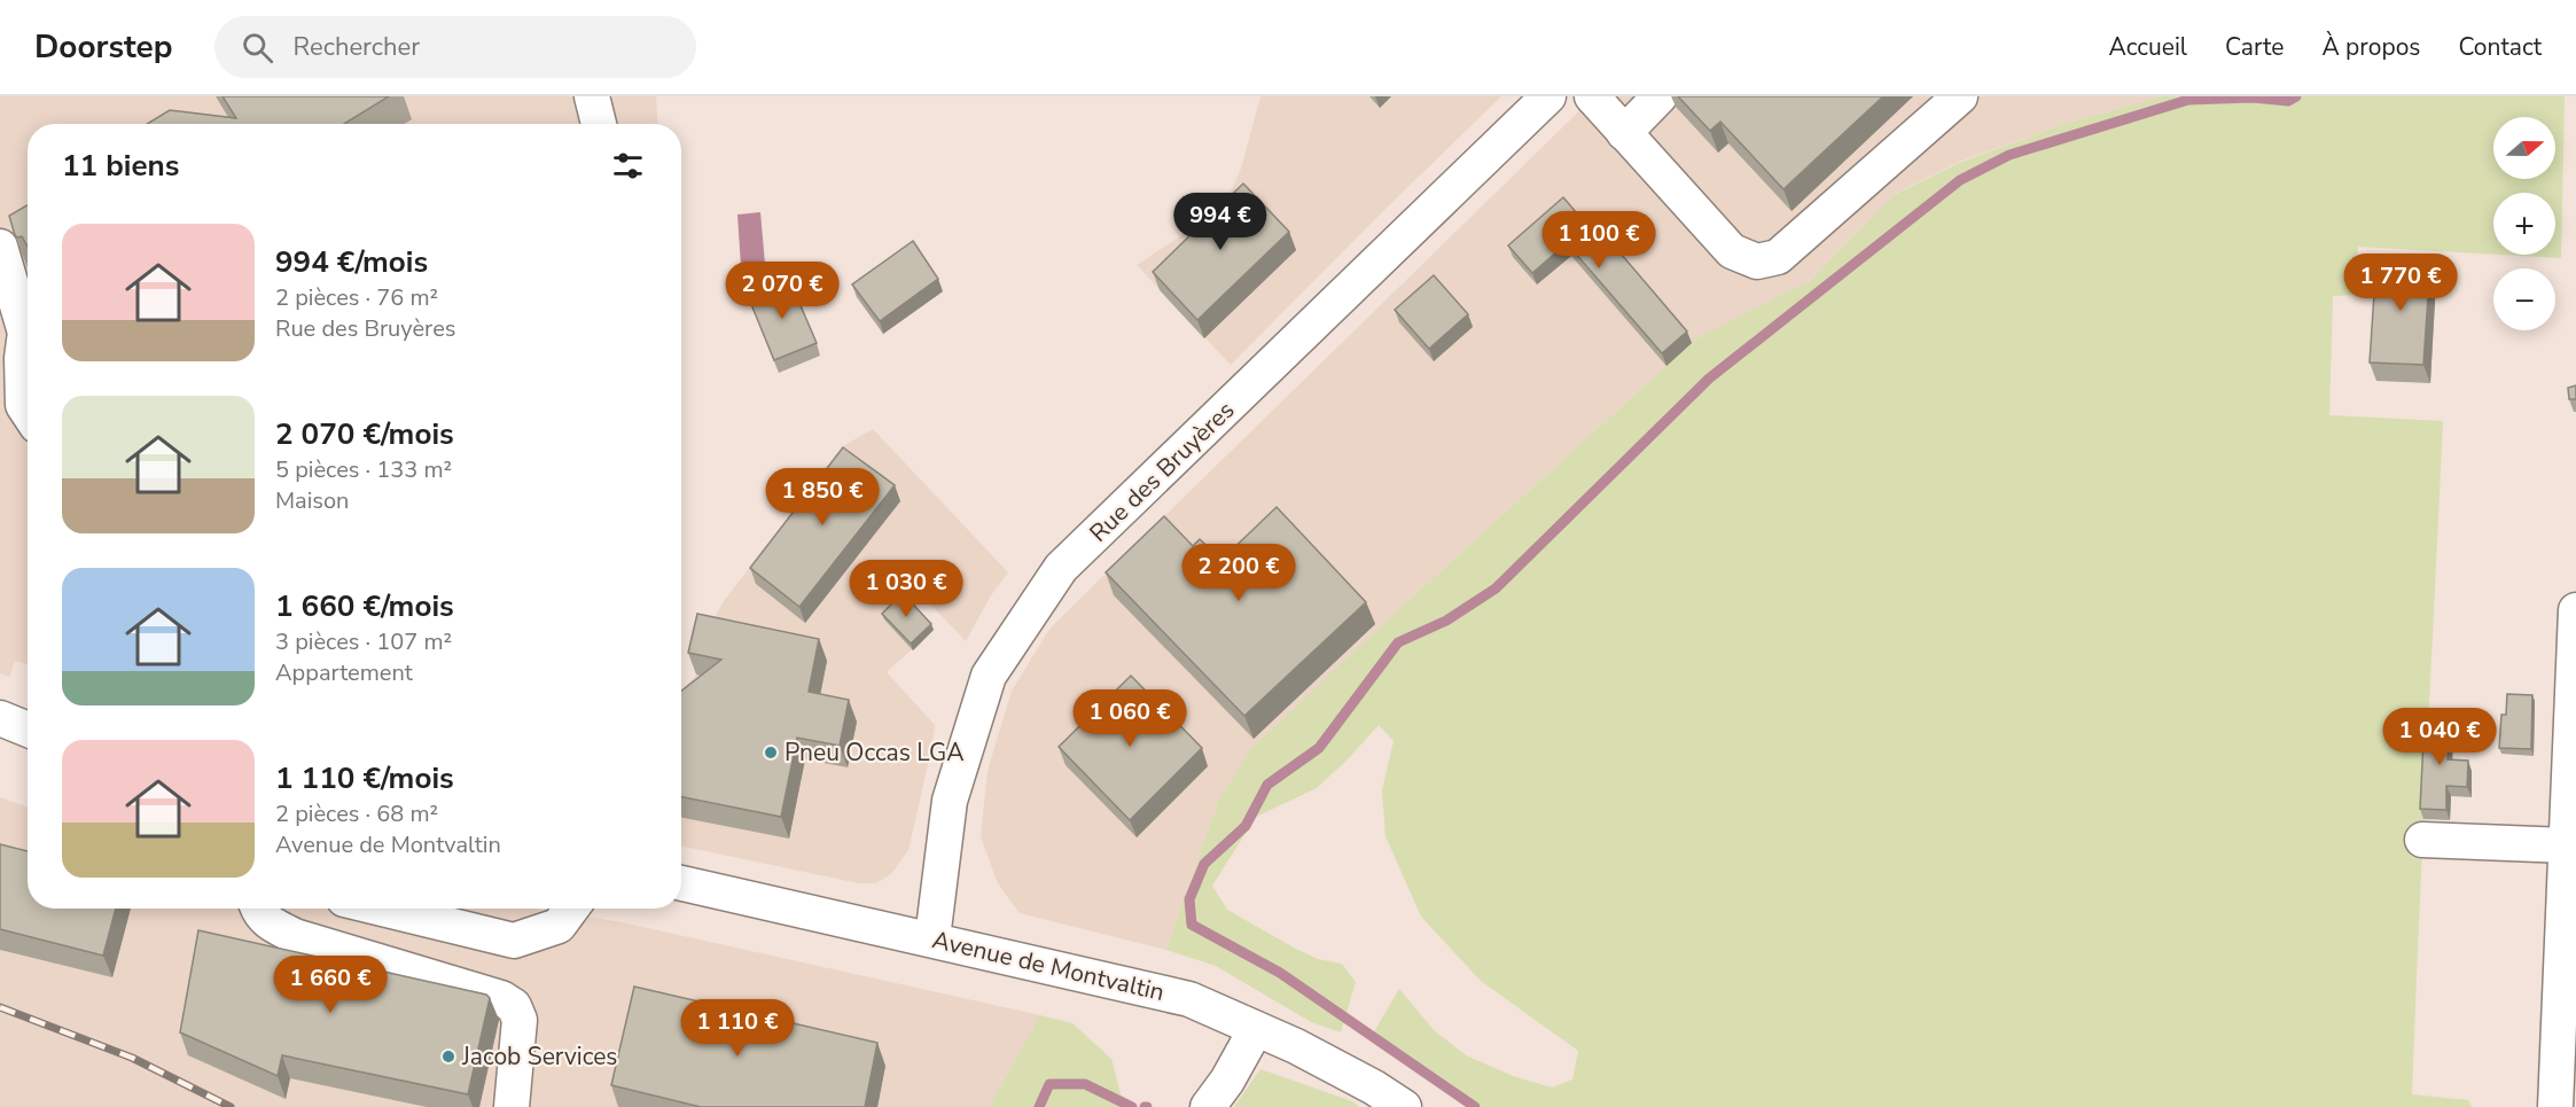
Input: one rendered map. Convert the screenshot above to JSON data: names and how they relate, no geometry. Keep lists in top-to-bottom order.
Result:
{
  "streets": {
    "street": ["Rue des Bruyères", "Avenue de Montvaltin"]
  },
  "crossings": [
    ["Rue des Bruyères", "Avenue de Montvaltin"]
  ],
  "places": ["Pneu Occas LGA", "Jacob Services"],
  "north": "right",
  "page": {
    "header": "Doorstep",
    "search": "Rechercher",
    "nav": [
      "Accueil",
      "Carte",
      "À propos",
      "Contact"
    ],
    "map_buttons": ["+", "−"],
    "heading": "11 biens",
    "price": [
      "994 €",
      "1 100 €",
      "1 770 €",
      "2 070 €",
      "1 850 €",
      "2 200 €",
      "1 030 €",
      "1 060 €",
      "1 040 €",
      "1 660 €",
      "1 110 €"
    ],
    "list": [
      {
        "name": "994 €/mois",
        "note": "2 pièces · 76 m² · Rue des Bruyères"
      },
      {
        "name": "2 070 €/mois",
        "note": "5 pièces · 133 m² · Maison"
      },
      {
        "name": "1 660 €/mois",
        "note": "3 pièces · 107 m² · Appartement"
      },
      {
        "name": "1 110 €/mois",
        "note": "2 pièces · 68 m² · Avenue de Montvaltin"
      }
    ]
  }
}
